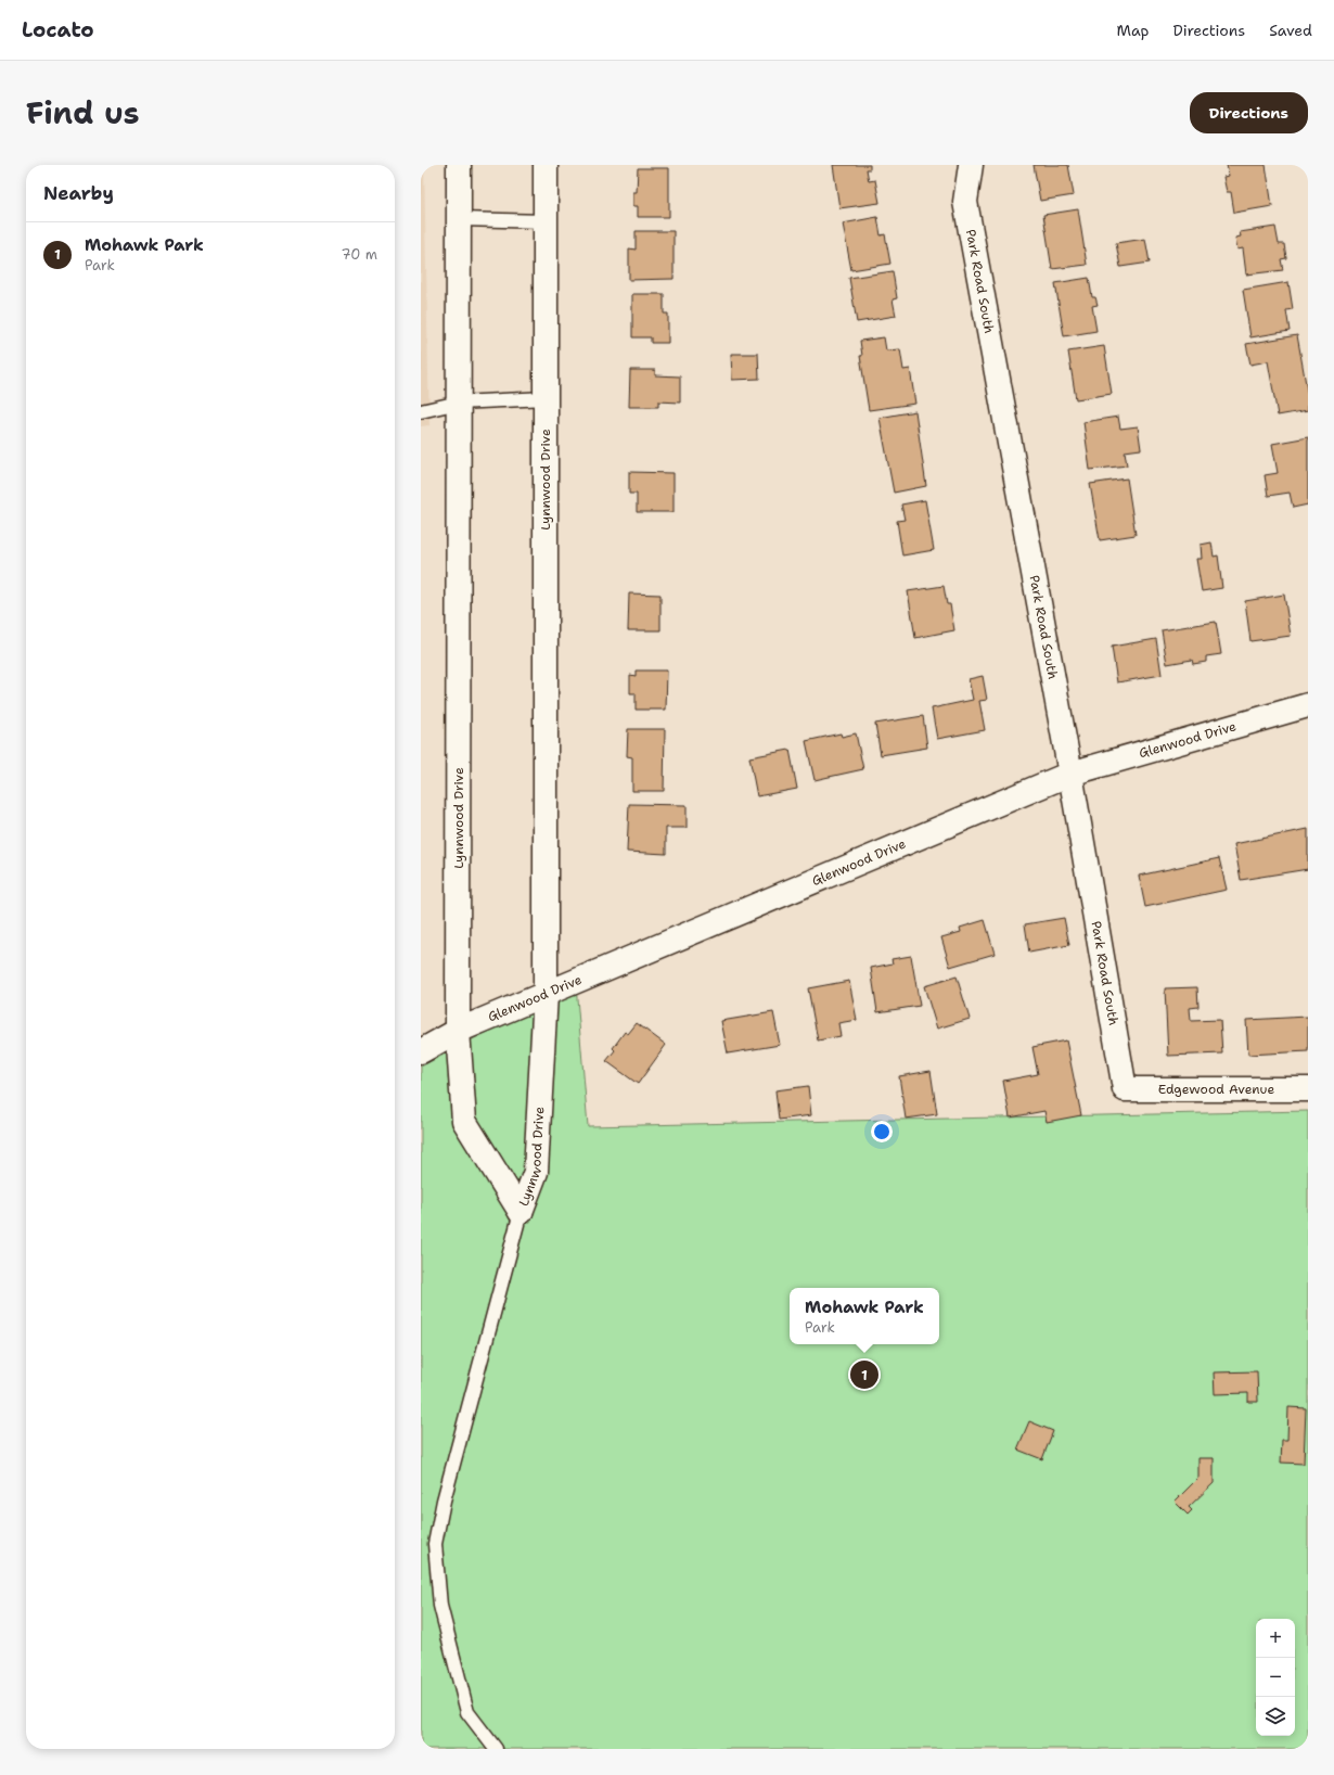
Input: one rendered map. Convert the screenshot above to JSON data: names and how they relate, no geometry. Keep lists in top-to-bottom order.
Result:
{
  "streets": {
    "street": [
      "Park Road South",
      "Lynnwood Drive",
      "Glenwood Drive",
      "Edgewood Avenue"
    ]
  },
  "crossings": [
    ["Park Road South", "Glenwood Drive"],
    ["Park Road South", "Edgewood Avenue"],
    ["Lynnwood Drive", "Glenwood Drive"]
  ],
  "page": {
    "header": "Locato",
    "nav": ["Map", "Directions", "Saved"],
    "title": "Find us",
    "buttons": "Directions",
    "heading": "Nearby",
    "list": [
      {
        "mark": "1",
        "name": "Mohawk Park",
        "note": "Park",
        "value": "70 m"
      }
    ],
    "popup": ["Mohawk Park", "Park"],
    "pins": "1",
    "map_buttons": ["+", "−"]
  }
}
